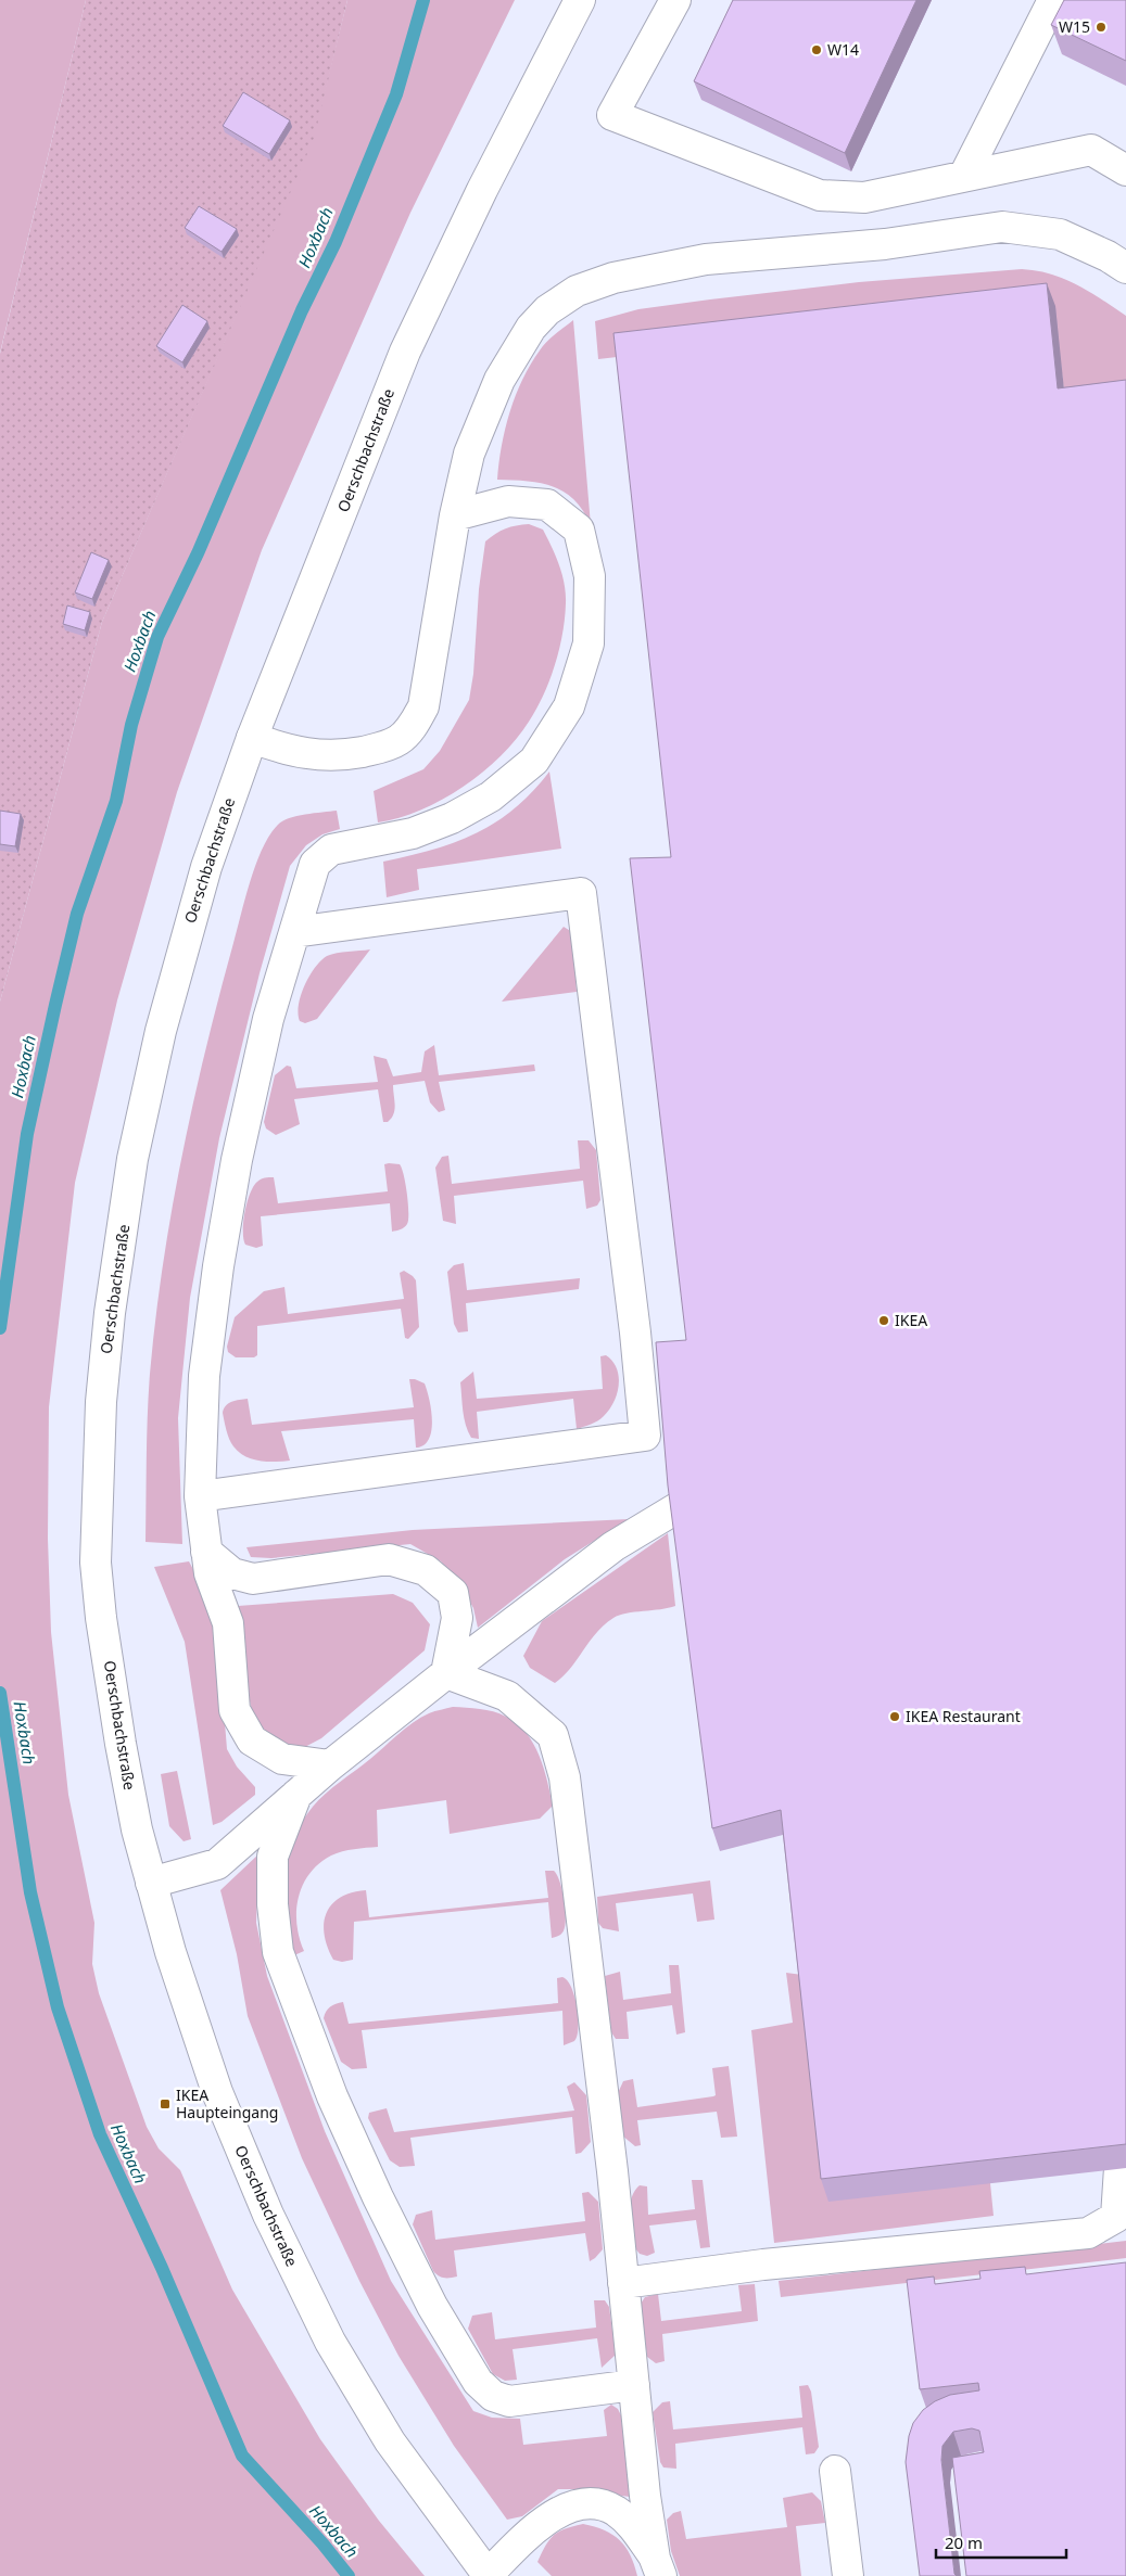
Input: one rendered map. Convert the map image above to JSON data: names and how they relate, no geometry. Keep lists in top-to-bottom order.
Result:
{
  "streets": {
    "main road": ["Oerschbachstraße"]
  },
  "water": ["Hoxbach"],
  "places": {
    "other": [
      "W15",
      "W14",
      "IKEA",
      "IKEA Restaurant"
    ],
    "transit": ["IKEA Haupteingang"]
  },
  "scale_bar": "20 m"
}
